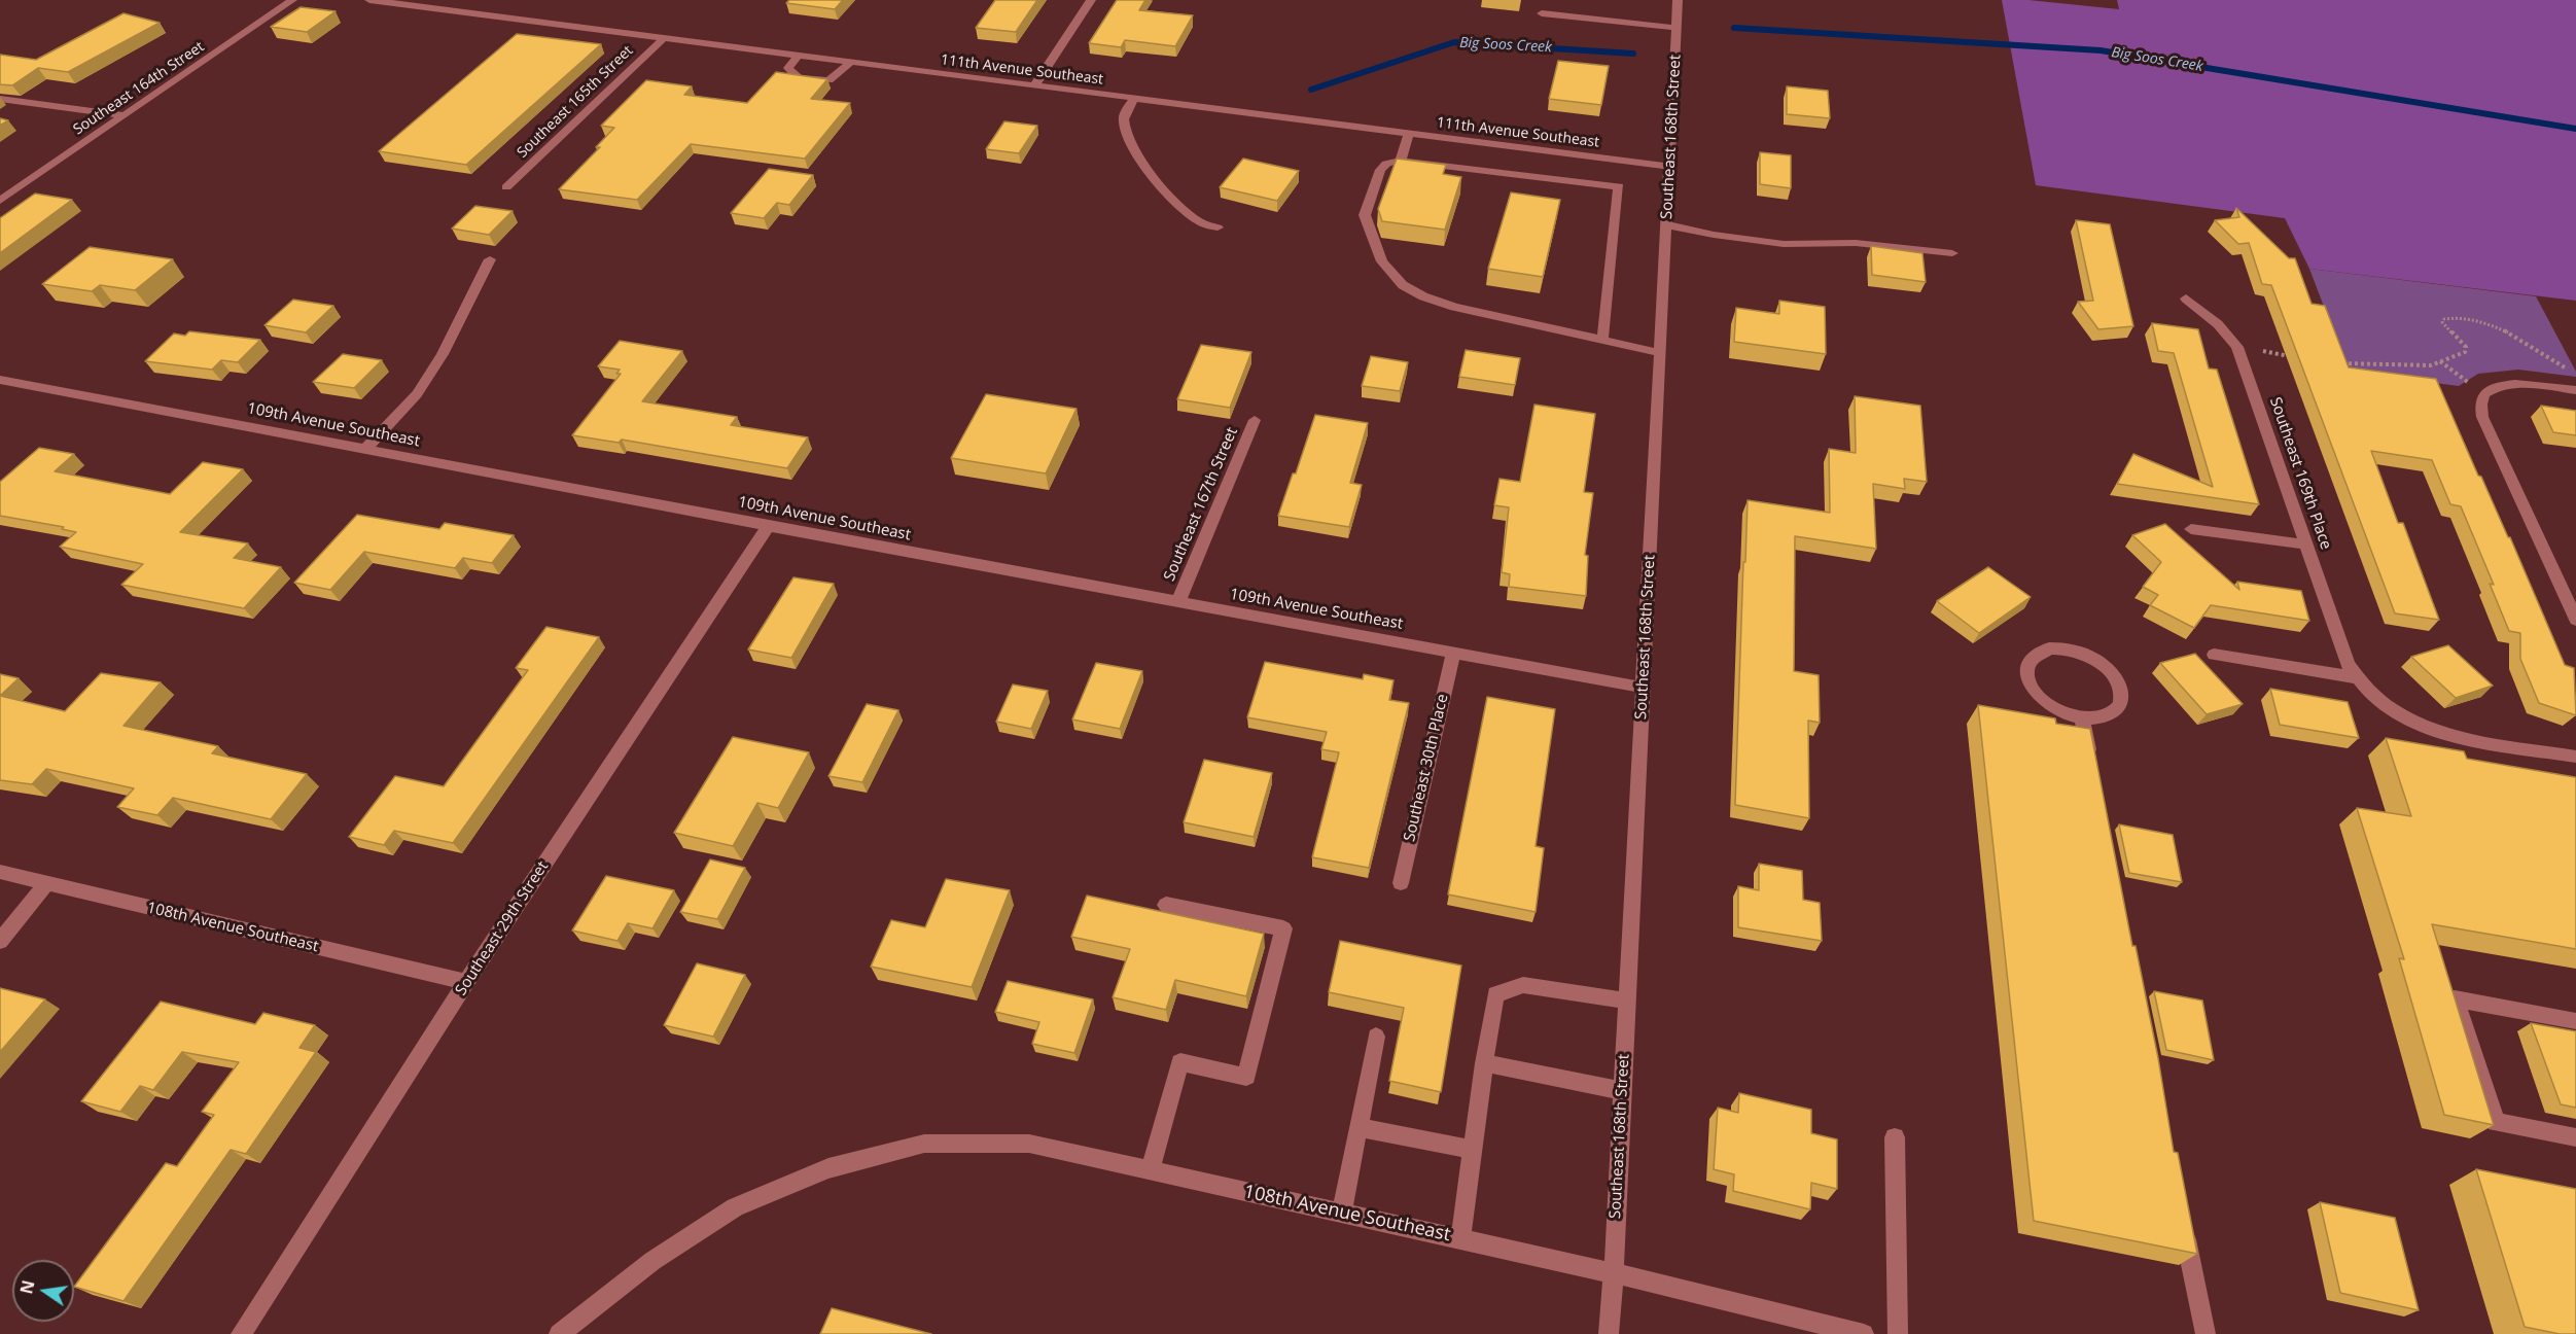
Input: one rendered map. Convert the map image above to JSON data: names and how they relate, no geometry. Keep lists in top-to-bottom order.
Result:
{
  "streets": {
    "street": [
      "111th Avenue Southeast",
      "Southeast 164th Street",
      "Southeast 165th Street",
      "Southeast 168th Street",
      "109th Avenue Southeast",
      "Southeast 169th Place",
      "Southeast 167th Street",
      "Southeast 30th Place",
      "108th Avenue Southeast",
      "Southeast 29th Street"
    ]
  },
  "crossings": [
    ["111th Avenue Southeast", "Southeast 165th Street"],
    ["111th Avenue Southeast", "Southeast 168th Street"],
    ["Southeast 168th Street", "109th Avenue Southeast"],
    ["Southeast 168th Street", "108th Avenue Southeast"],
    ["109th Avenue Southeast", "Southeast 167th Street"],
    ["109th Avenue Southeast", "Southeast 30th Place"],
    ["109th Avenue Southeast", "Southeast 29th Street"],
    ["108th Avenue Southeast", "Southeast 29th Street"]
  ],
  "water": ["Big Soos Creek"],
  "north": "left"
}
